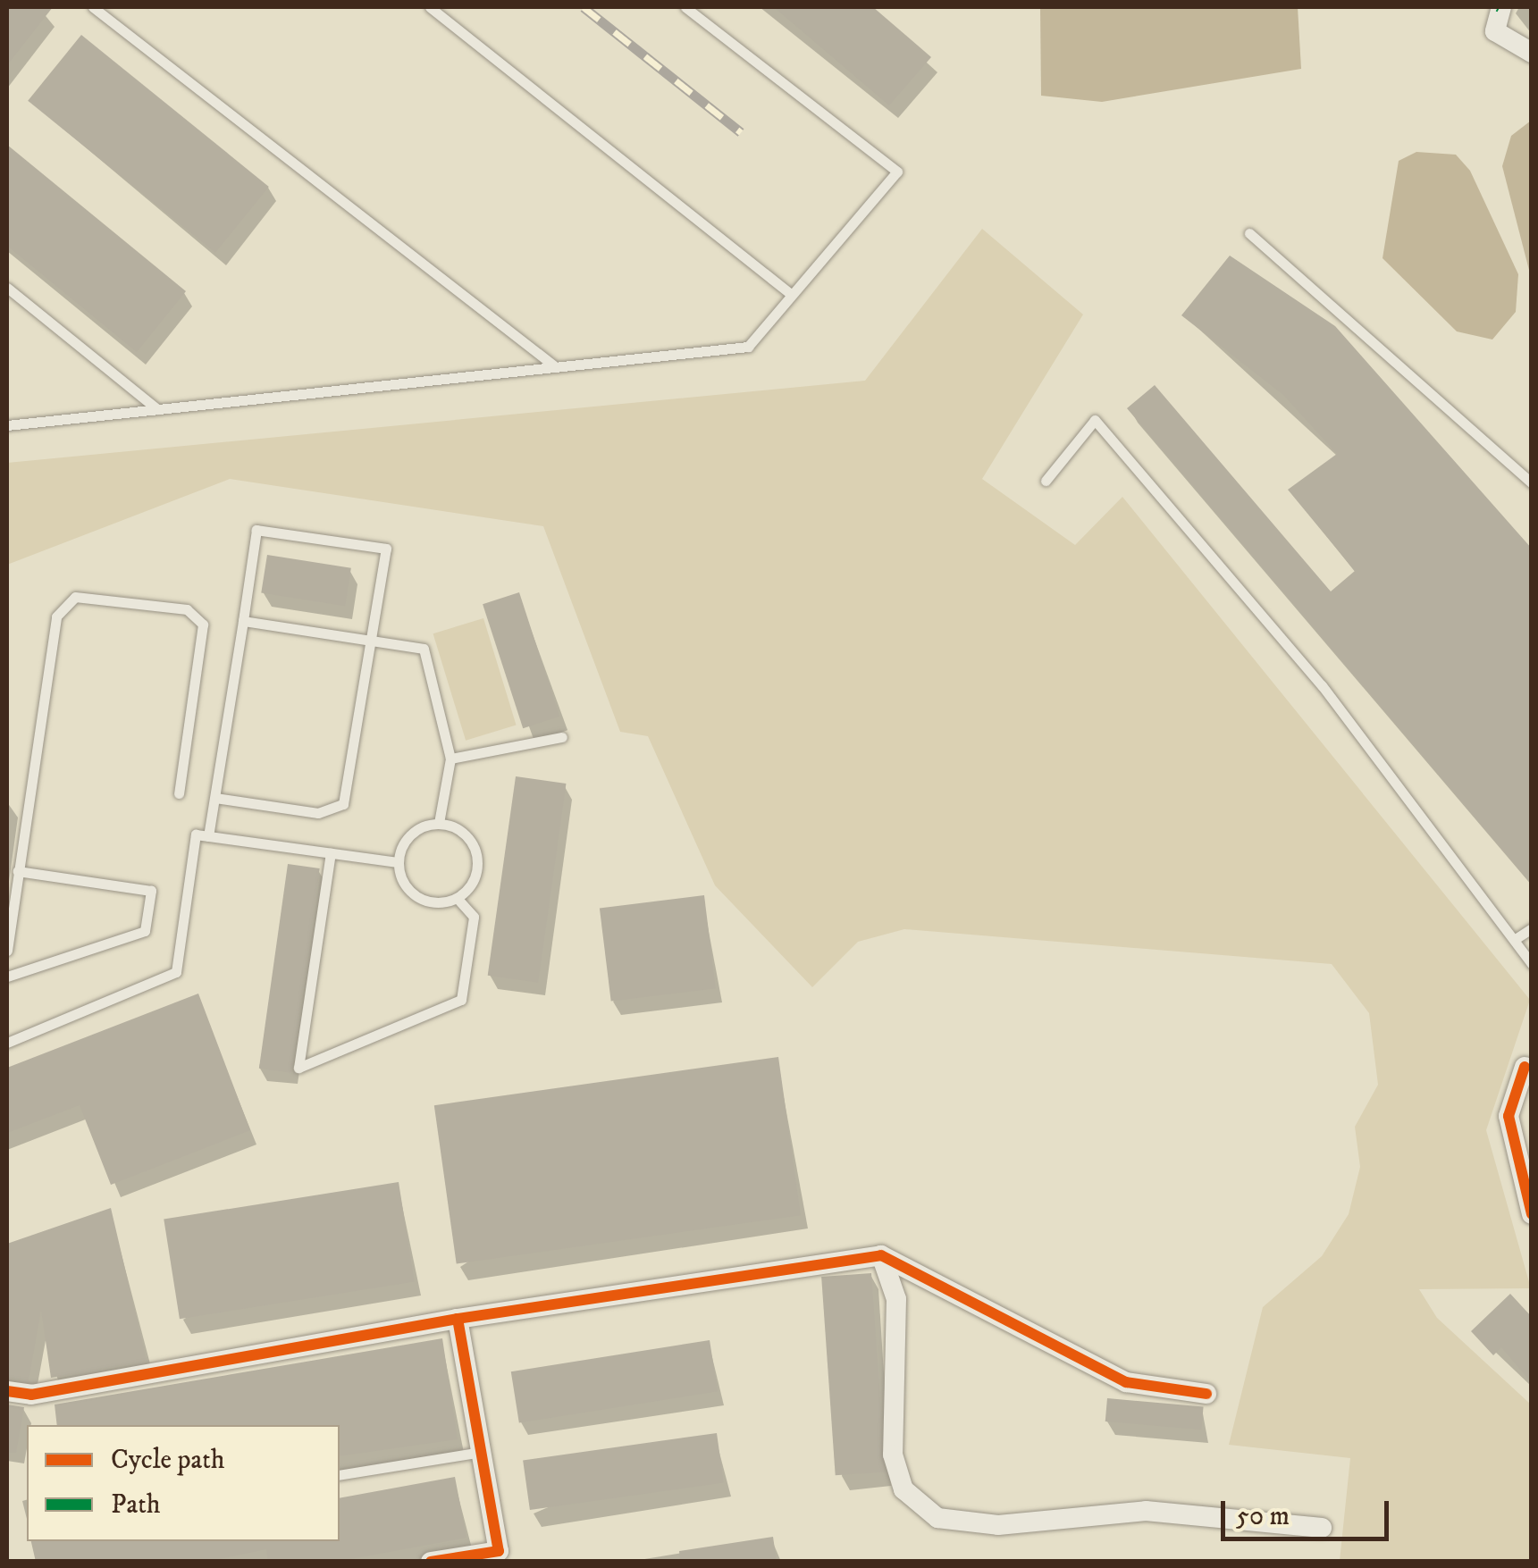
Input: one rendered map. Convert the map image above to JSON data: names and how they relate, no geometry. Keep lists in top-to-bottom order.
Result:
{
  "legend": ["Cycle path", "Path"],
  "scale_bar": "50 m"
}
